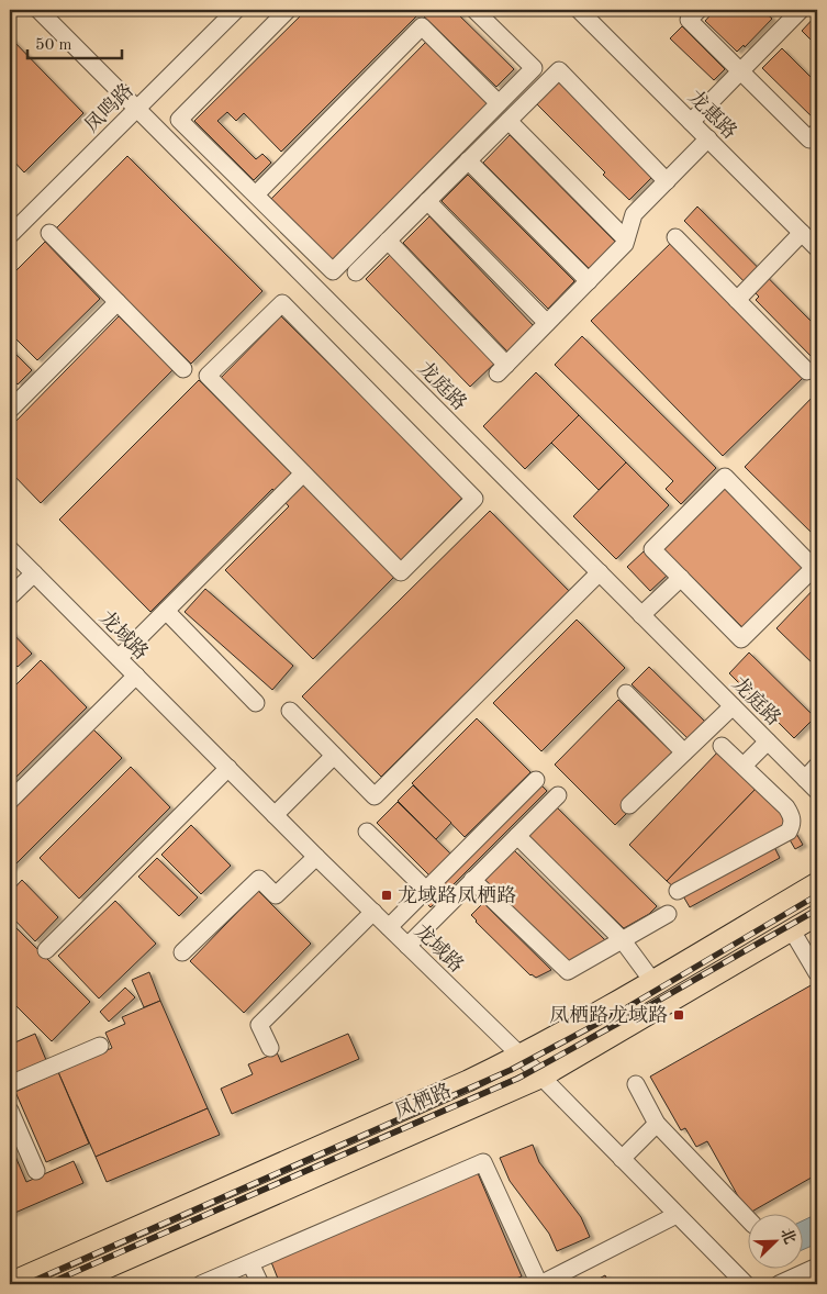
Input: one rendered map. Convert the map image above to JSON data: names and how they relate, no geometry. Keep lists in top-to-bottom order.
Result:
{
  "streets": {
    "main road": ["凤栖路"],
    "street": [
      "凤鸣路",
      "龙惠路",
      "龙庭路",
      "龙域路"
    ]
  },
  "crossings": [
    ["凤鸣路", "龙庭路"],
    ["龙域路", "凤栖路"]
  ],
  "places": {
    "transit": ["龙域路凤栖路", "凤栖路龙域路"]
  },
  "scale_bar": "50 m",
  "north": "top right"
}
